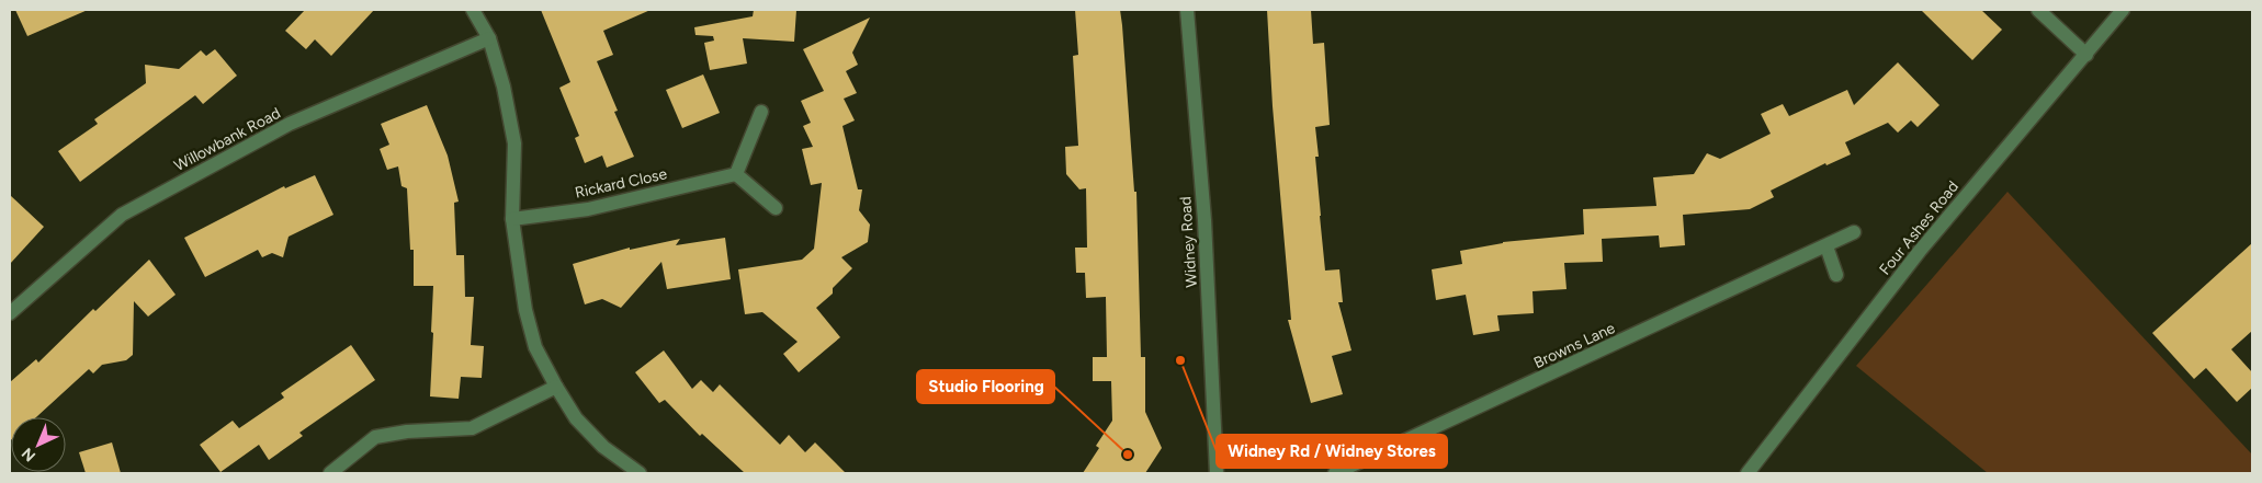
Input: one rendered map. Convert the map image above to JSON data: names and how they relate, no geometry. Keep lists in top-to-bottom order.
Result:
{
  "streets": {
    "street": [
      "Willowbank Road",
      "Rickard Close",
      "Four Ashes Road",
      "Widney Road",
      "Browns Lane"
    ]
  },
  "places": ["Widney Rd / Widney Stores", "Studio Flooring"],
  "north": "bottom left"
}
